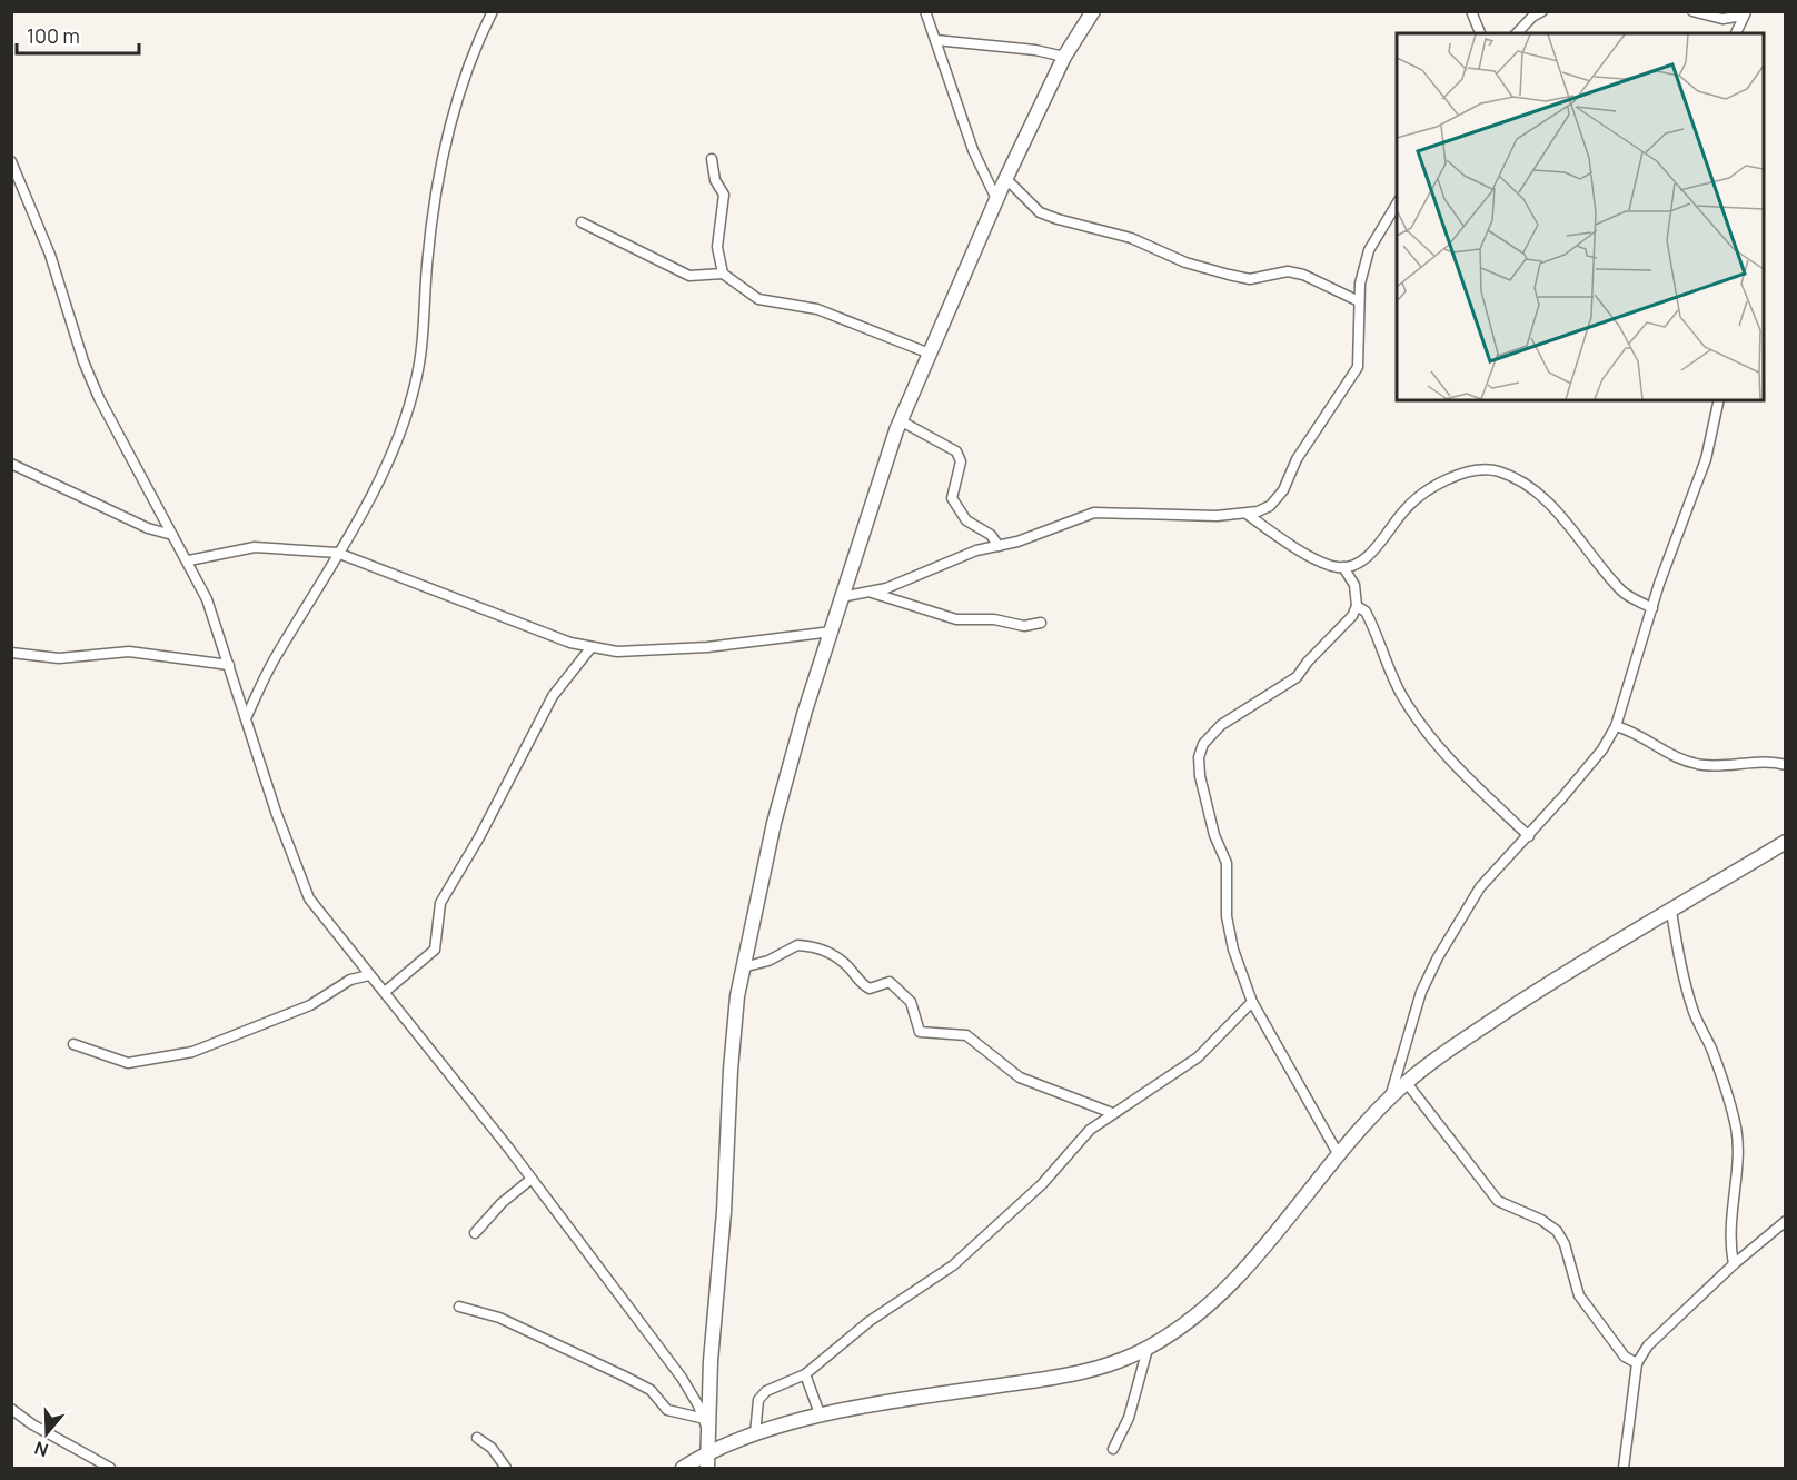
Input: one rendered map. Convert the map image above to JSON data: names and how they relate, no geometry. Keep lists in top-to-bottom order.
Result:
{
  "scale_bar": "100 m",
  "north": "bottom"
}
